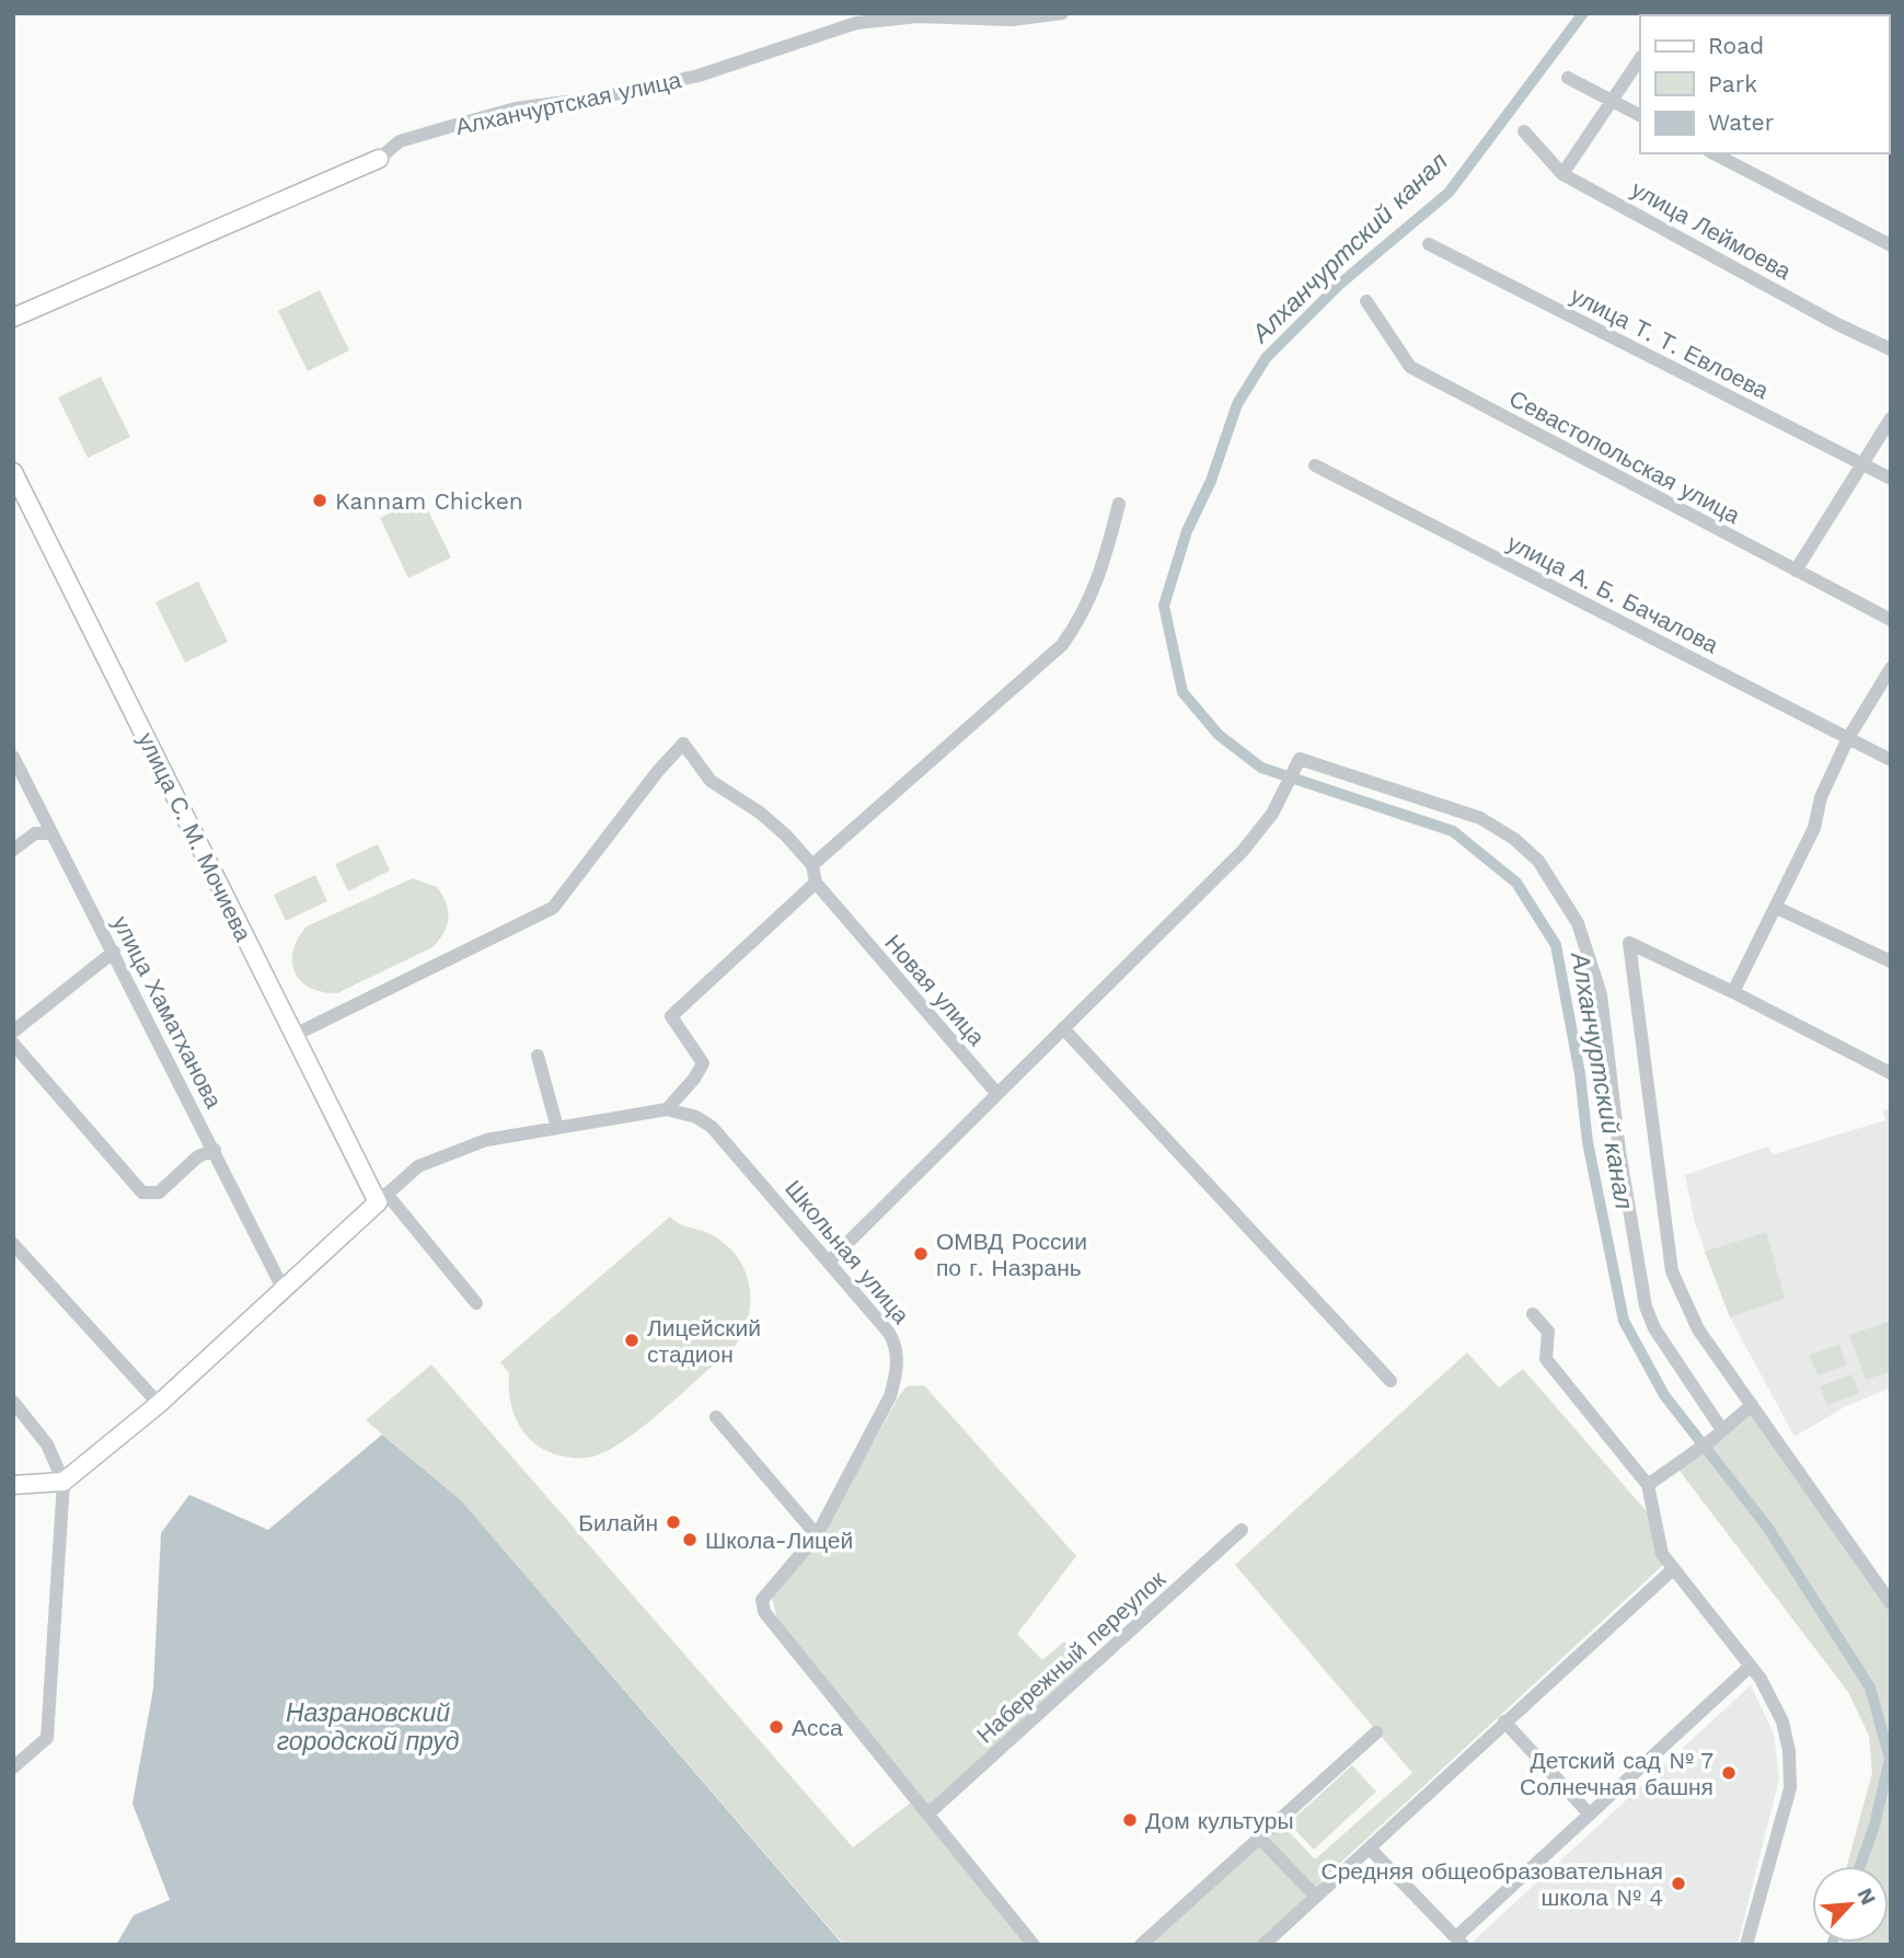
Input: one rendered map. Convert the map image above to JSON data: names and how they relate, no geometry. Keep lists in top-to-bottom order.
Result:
{
  "streets": {
    "street": [
      "Алханчуртская улица",
      "улица Леймоева",
      "улица Т. Т. Евлоева",
      "Севастопольская улица",
      "улица А. Б. Бачалова",
      "улица С. М. Мочиева",
      "Новая улица",
      "улица Хаматханова",
      "Школьная улица",
      "Набережный переулок"
    ]
  },
  "crossings": [
    ["Школьная улица", "Набережный переулок"]
  ],
  "water": ["Алханчуртский канал", "Назрановский городской пруд"],
  "places": [
    "Kannam Chicken",
    "ОМВД России по г. Назрань",
    "Лицейский стадион",
    "Билайн",
    "Школа-Лицей",
    "Асса",
    "Детский сад № 7 Солнечная башня",
    "Дом культуры",
    "Средняя общеобразовательная школа № 4"
  ],
  "legend": ["Road", "Park", "Water"],
  "north": "top right"
}
